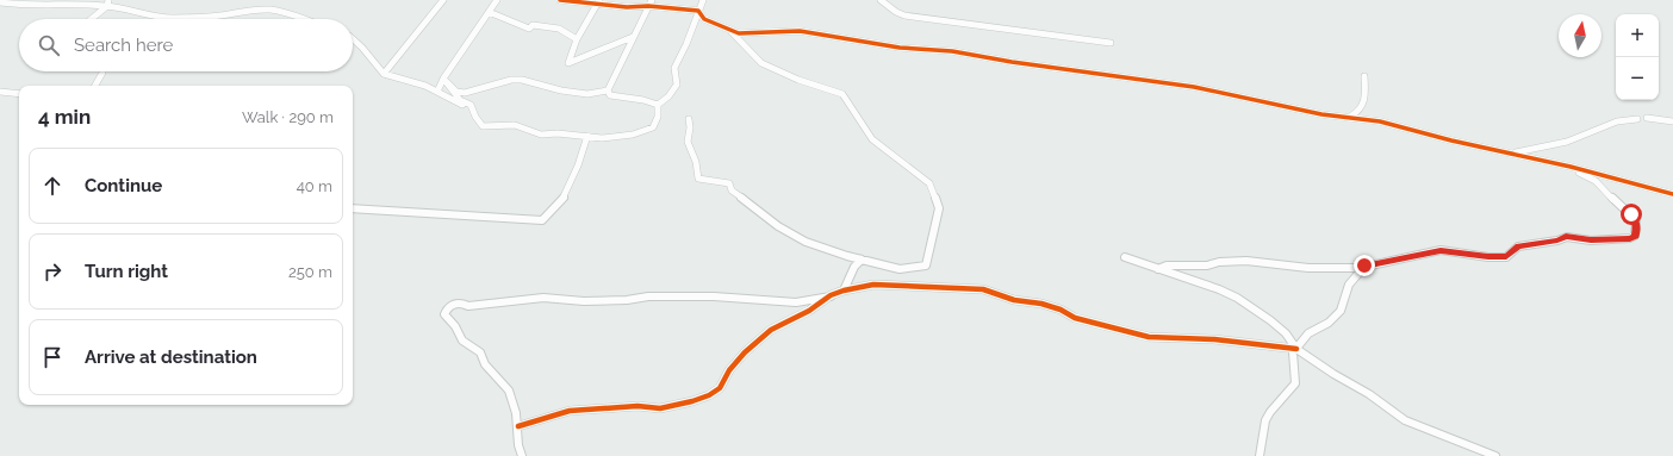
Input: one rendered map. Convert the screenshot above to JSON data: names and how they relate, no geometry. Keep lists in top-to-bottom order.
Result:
{
  "north": "top",
  "page": {
    "map_buttons": ["+", "−"],
    "search": "Search here",
    "heading": ["4 min", "Walk · 290 m"],
    "list": [
      ["Continue", "40 m"],
      ["Turn right", "250 m"],
      "Arrive at destination"
    ]
  }
}
